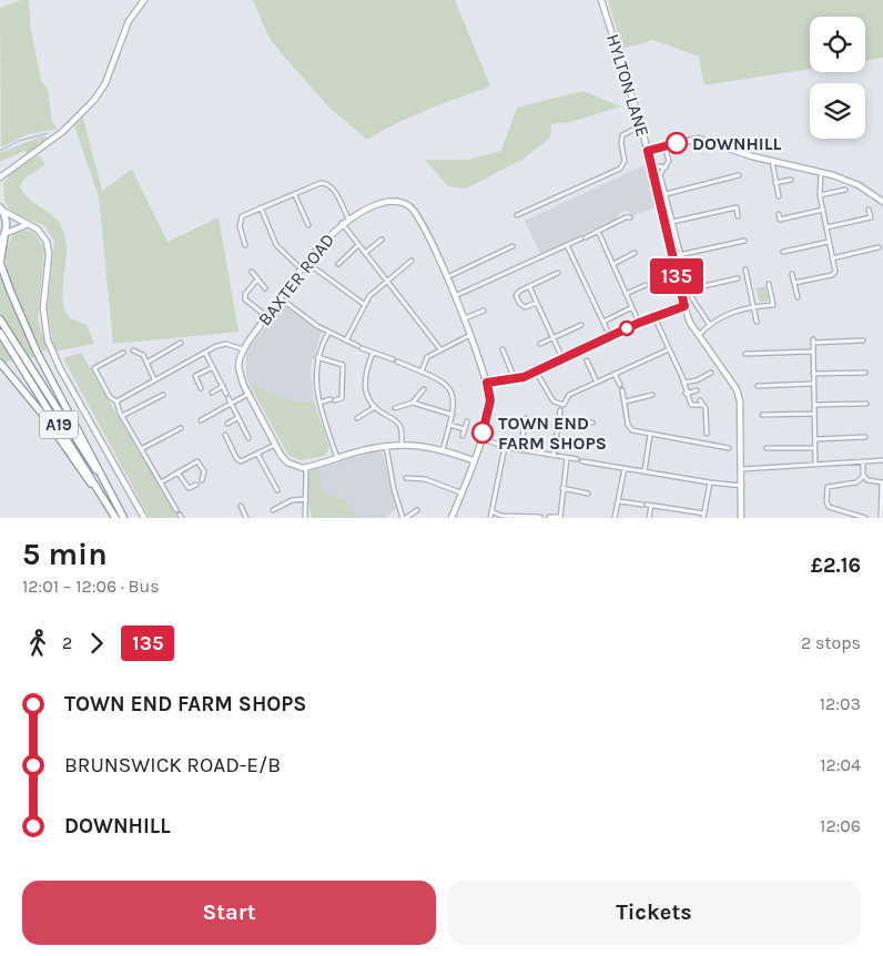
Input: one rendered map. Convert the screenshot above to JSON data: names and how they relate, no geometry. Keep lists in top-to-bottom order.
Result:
{
  "streets": {
    "highway": ["A19"],
    "street": ["HYLTON LANE", "BAXTER ROAD"]
  },
  "places": ["DOWNHILL", "TOWN END FARM SHOPS"],
  "lines": ["bus line 135"],
  "page": {
    "on_map": "135",
    "heading": ["5 min", "12:01 – 12:06 · Bus", "£2.16"],
    "legs": ["2", "135", "2 stops"],
    "list": [
      {
        "name": "TOWN END FARM SHOPS",
        "value": "12:03"
      },
      {
        "name": "BRUNSWICK ROAD-E/B",
        "value": "12:04"
      },
      {
        "name": "DOWNHILL",
        "value": "12:06"
      }
    ],
    "buttons": ["Start", "Tickets"]
  }
}
